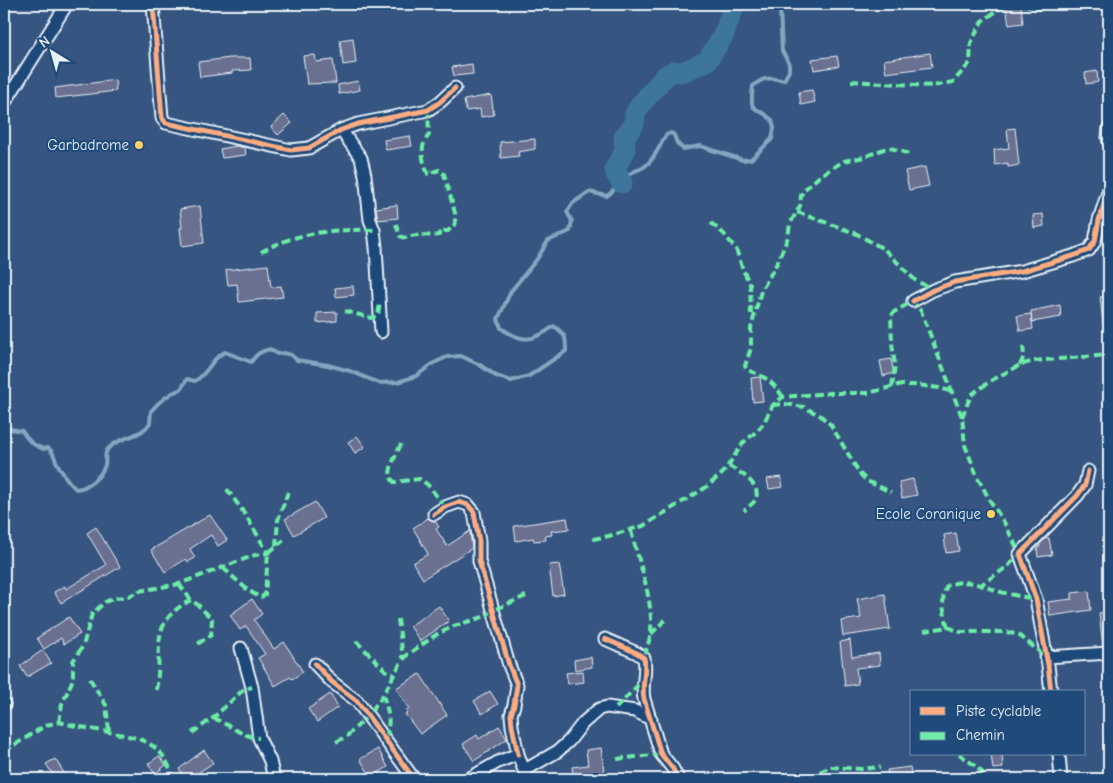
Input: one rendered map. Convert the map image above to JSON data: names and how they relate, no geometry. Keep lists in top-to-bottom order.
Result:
{
  "places": ["Garbadrome", "Ecole Coranique"],
  "legend": ["Piste cyclable", "Chemin"],
  "north": "top left"
}
